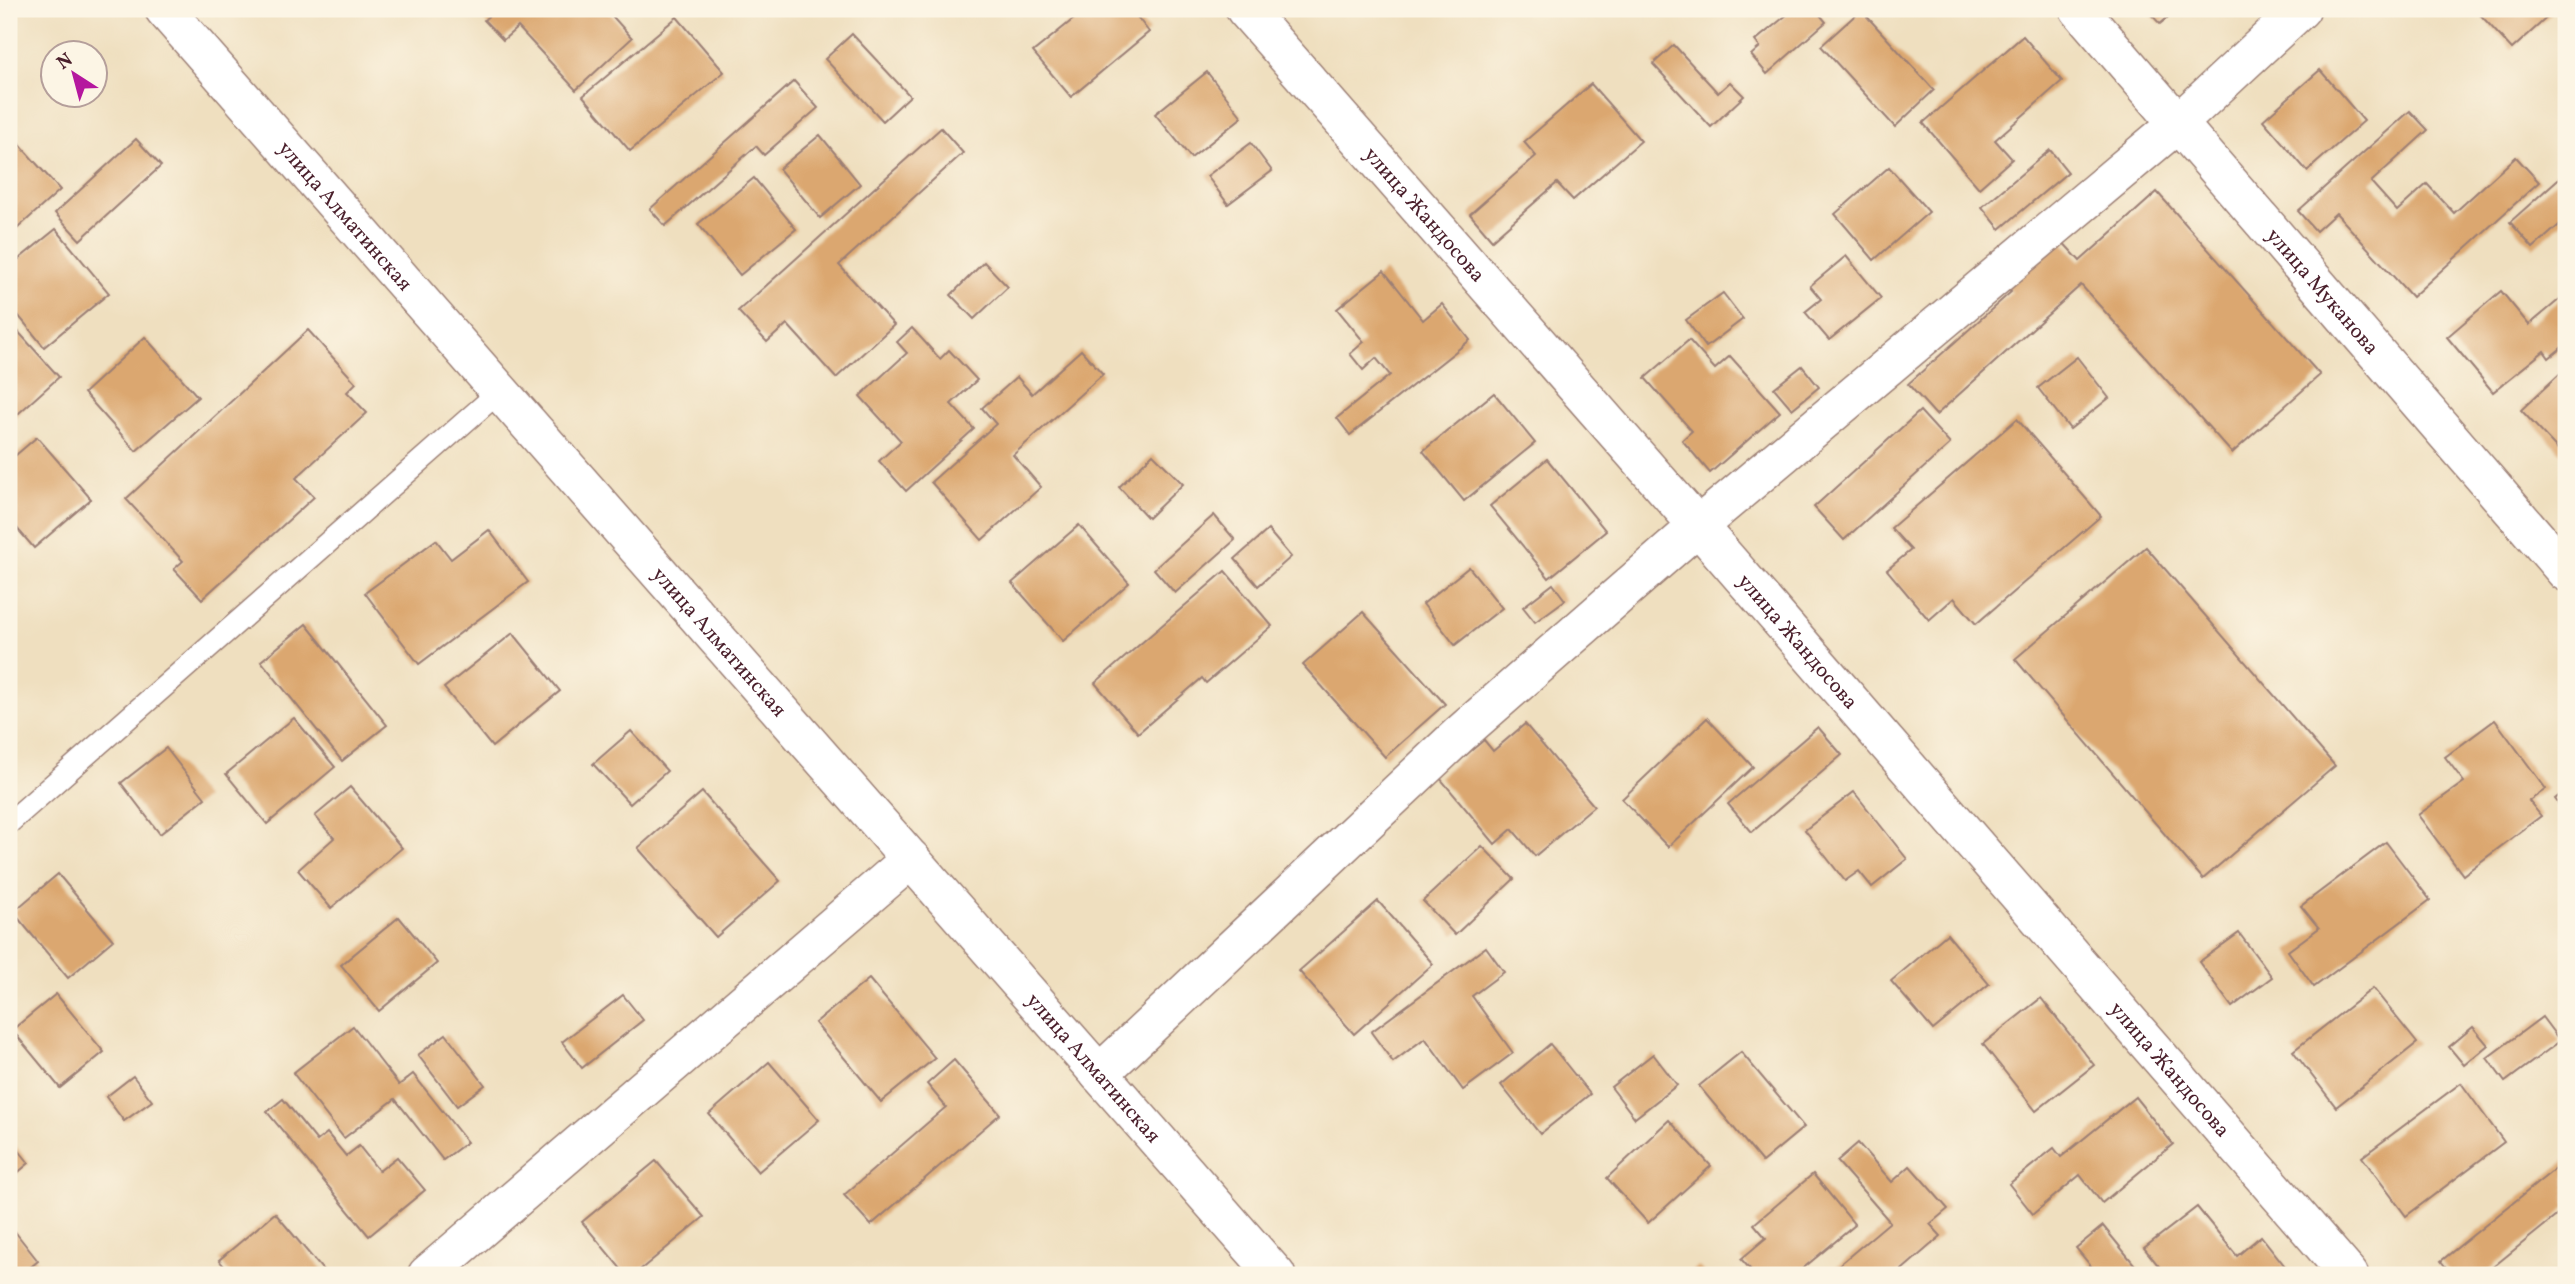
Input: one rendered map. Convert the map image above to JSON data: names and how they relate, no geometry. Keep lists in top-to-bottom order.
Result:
{
  "streets": {
    "street": ["улица Жандосова", "улица Алматинская", "улица Муканова"]
  },
  "north": "top left"
}
